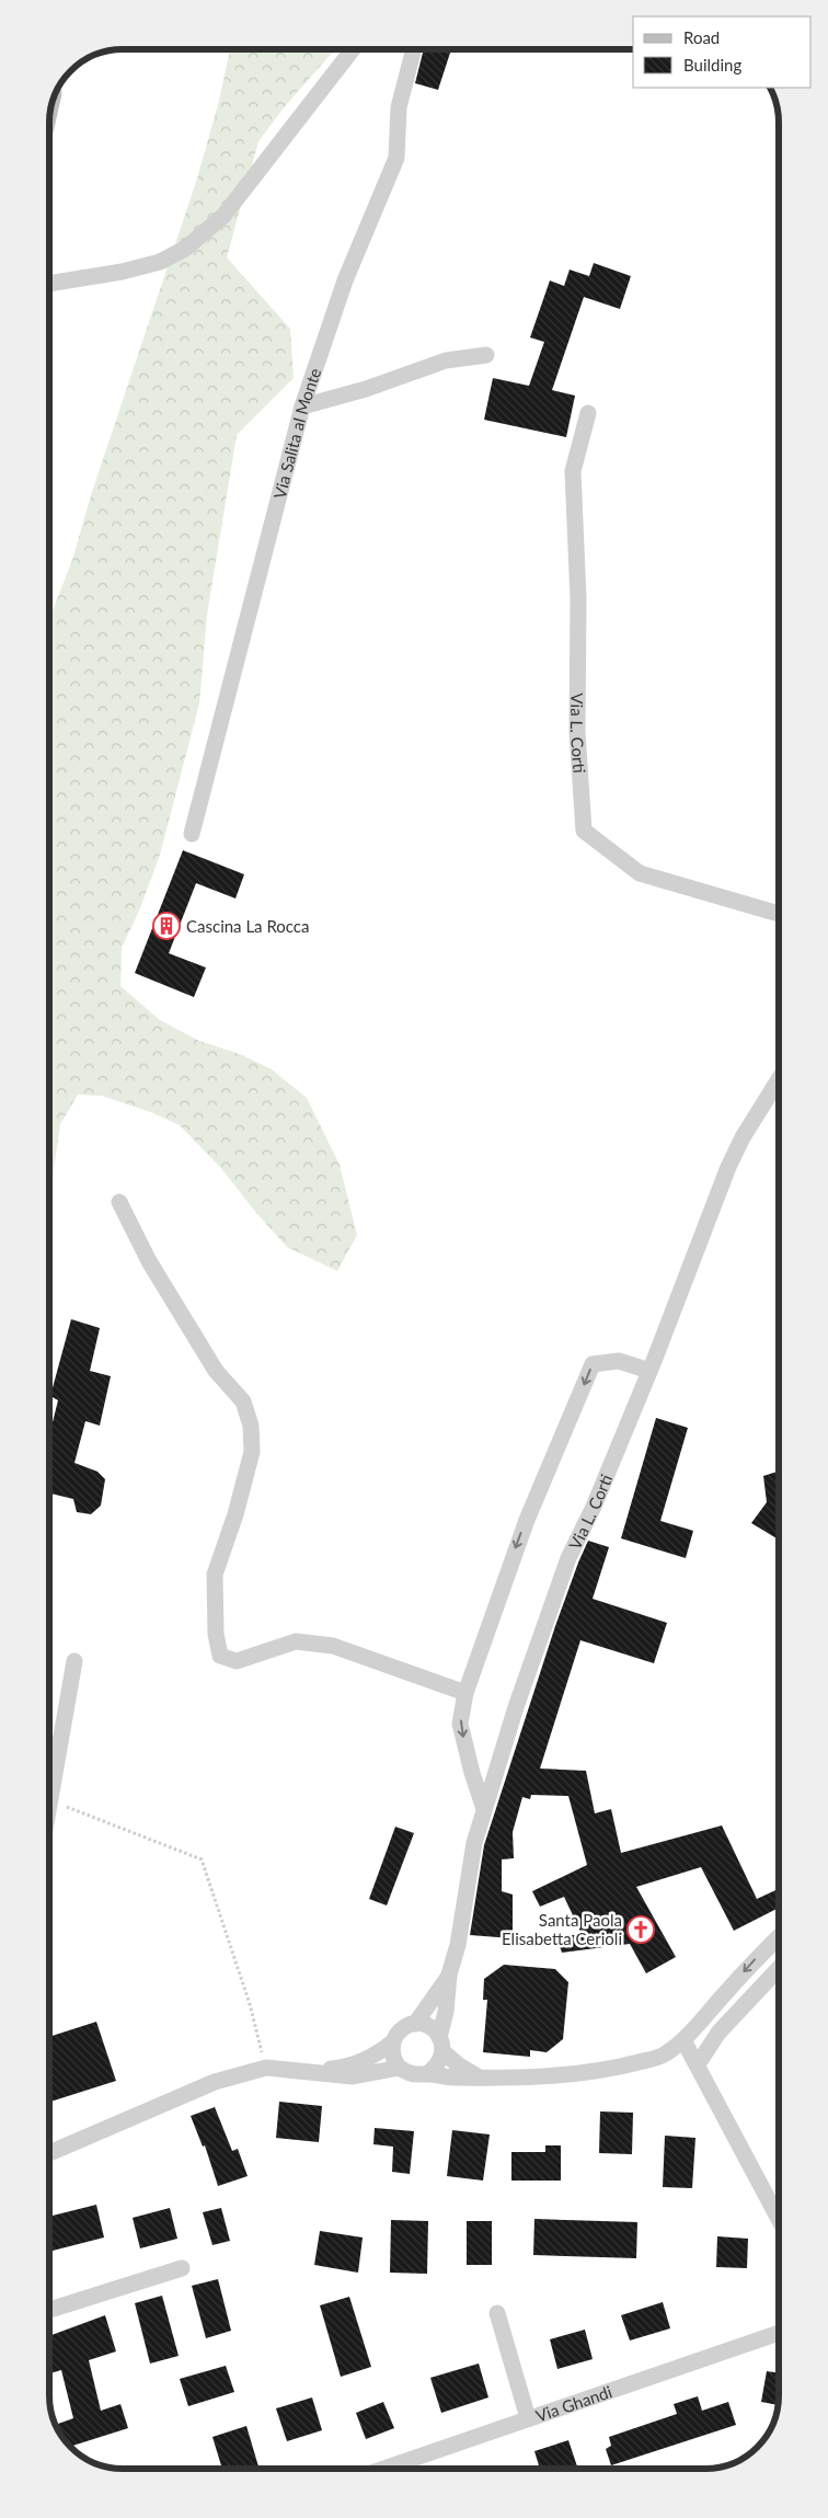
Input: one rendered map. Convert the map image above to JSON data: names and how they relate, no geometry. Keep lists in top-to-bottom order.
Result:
{
  "streets": {
    "street": ["Via Salita al Monte", "Via L. Corti", "Via Ghandi"]
  },
  "places": {
    "building": ["Cascina La Rocca"],
    "church": ["Santa Paola Elisabetta Cerioli"]
  },
  "legend": ["Road", "Building"]
}
